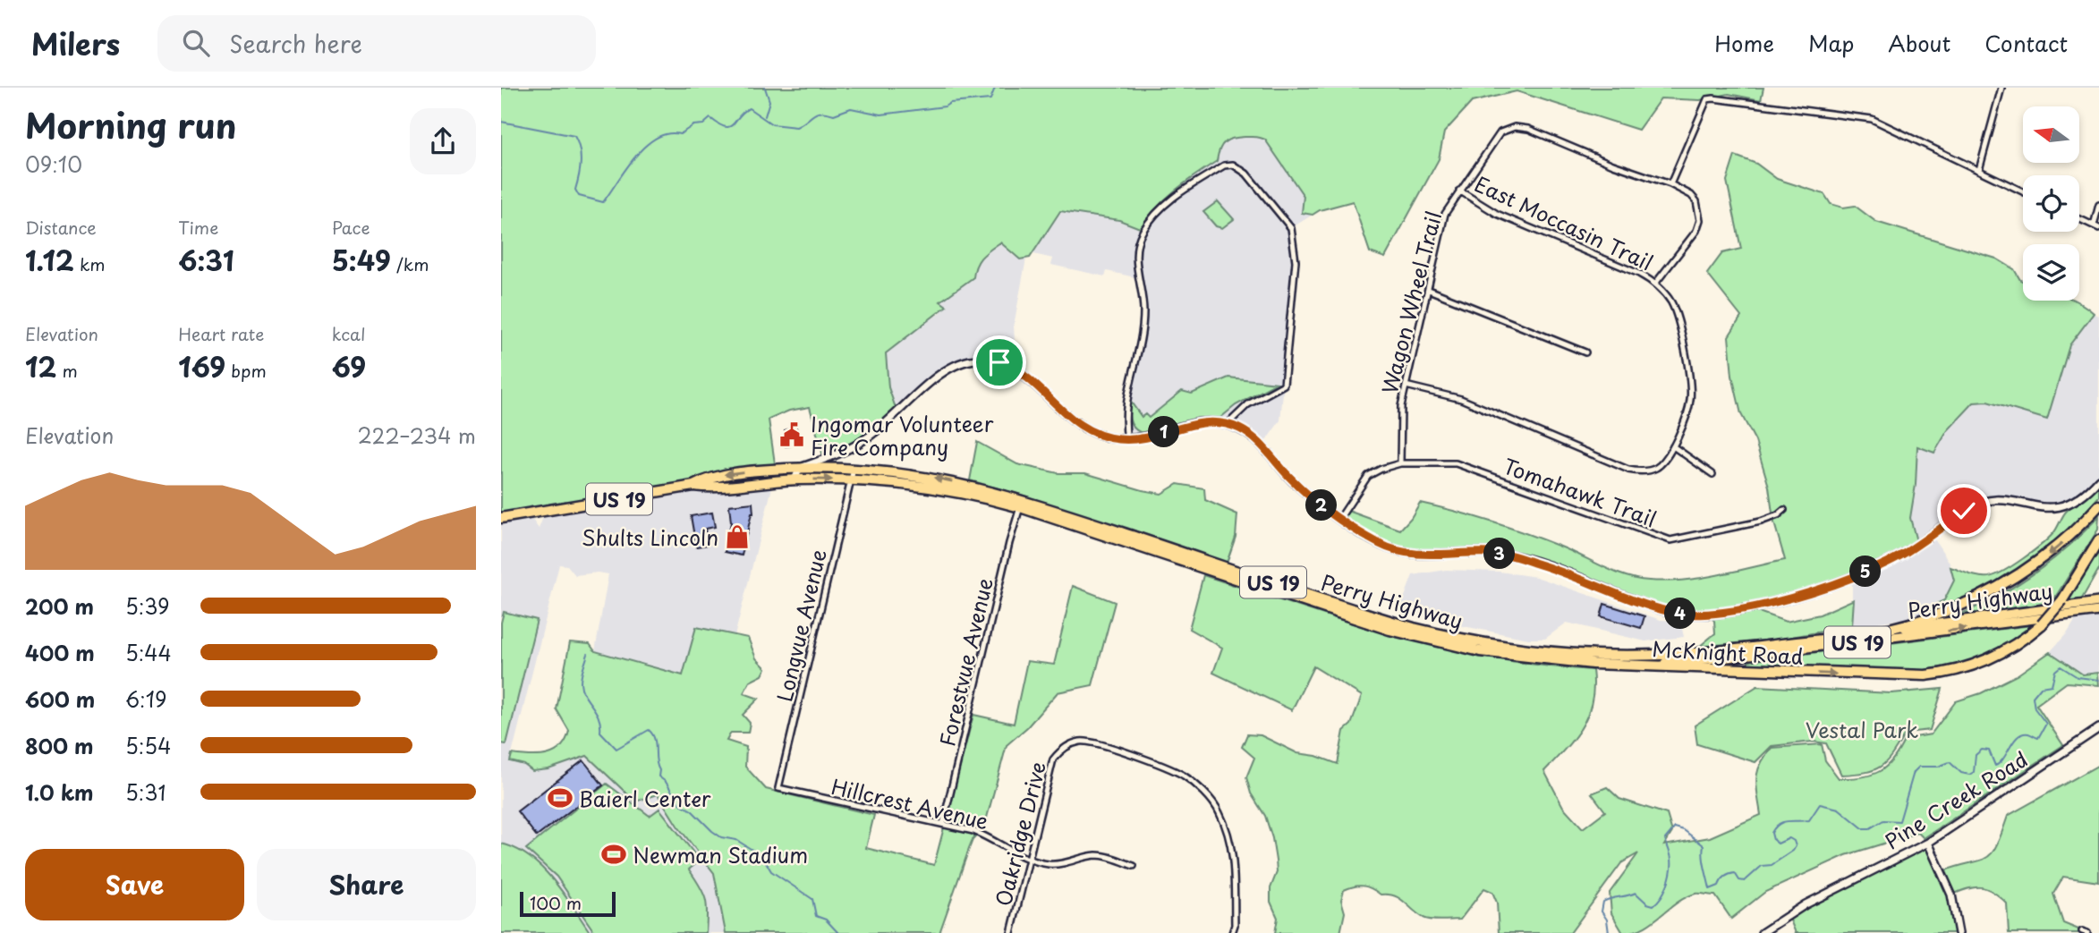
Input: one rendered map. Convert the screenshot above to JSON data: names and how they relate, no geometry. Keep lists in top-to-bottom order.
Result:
{
  "streets": {
    "highway": ["US 19", "Perry Highway", "McKnight Road"],
    "street": [
      "East Moccasin Trail",
      "Wagon Wheel Trail",
      "Tomahawk Trail",
      "Longvue Avenue",
      "Forestvue Avenue",
      "Pine Creek Road",
      "Hillcrest Avenue",
      "Oakridge Drive"
    ]
  },
  "crossings": [
    ["East Moccasin Trail", "Wagon Wheel Trail"],
    ["Wagon Wheel Trail", "Tomahawk Trail"],
    ["Perry Highway", "Longvue Avenue"],
    ["Perry Highway", "McKnight Road"],
    ["Perry Highway", "Forestvue Avenue"],
    ["Longvue Avenue", "Hillcrest Avenue"],
    ["Forestvue Avenue", "Hillcrest Avenue"],
    ["Hillcrest Avenue", "Oakridge Drive"]
  ],
  "parks": ["Vestal Park"],
  "places": {
    "public building": ["Ingomar Volunteer Fire Company"],
    "shop": ["Shults Lincoln"],
    "sports": ["Baierl Center", "Newman Stadium"]
  },
  "scale_bar": "100 m",
  "north": "left",
  "page": {
    "header": "Milers",
    "search": "Search here",
    "nav": [
      "Home",
      "Map",
      "About",
      "Contact"
    ],
    "heading": ["Morning run", "09:10"],
    "stats": [
      ["Distance", "1.12 km"],
      ["Time", "6:31"],
      ["Pace", "5:49 /km"],
      ["Elevation", "12 m"],
      ["Heart rate", "169 bpm"],
      ["kcal", "69"]
    ],
    "chart": ["Elevation", "222–234 m"],
    "pins": [
      "1",
      "2",
      "3",
      "5",
      "4"
    ],
    "list": [
      {
        "name": "200 m",
        "note": "5:39"
      },
      {
        "name": "400 m",
        "note": "5:44"
      },
      {
        "name": "600 m",
        "note": "6:19"
      },
      {
        "name": "800 m",
        "note": "5:54"
      },
      {
        "name": "1.0 km",
        "note": "5:31"
      }
    ],
    "buttons": ["Save", "Share"],
    "scale": "100 m"
  }
}
